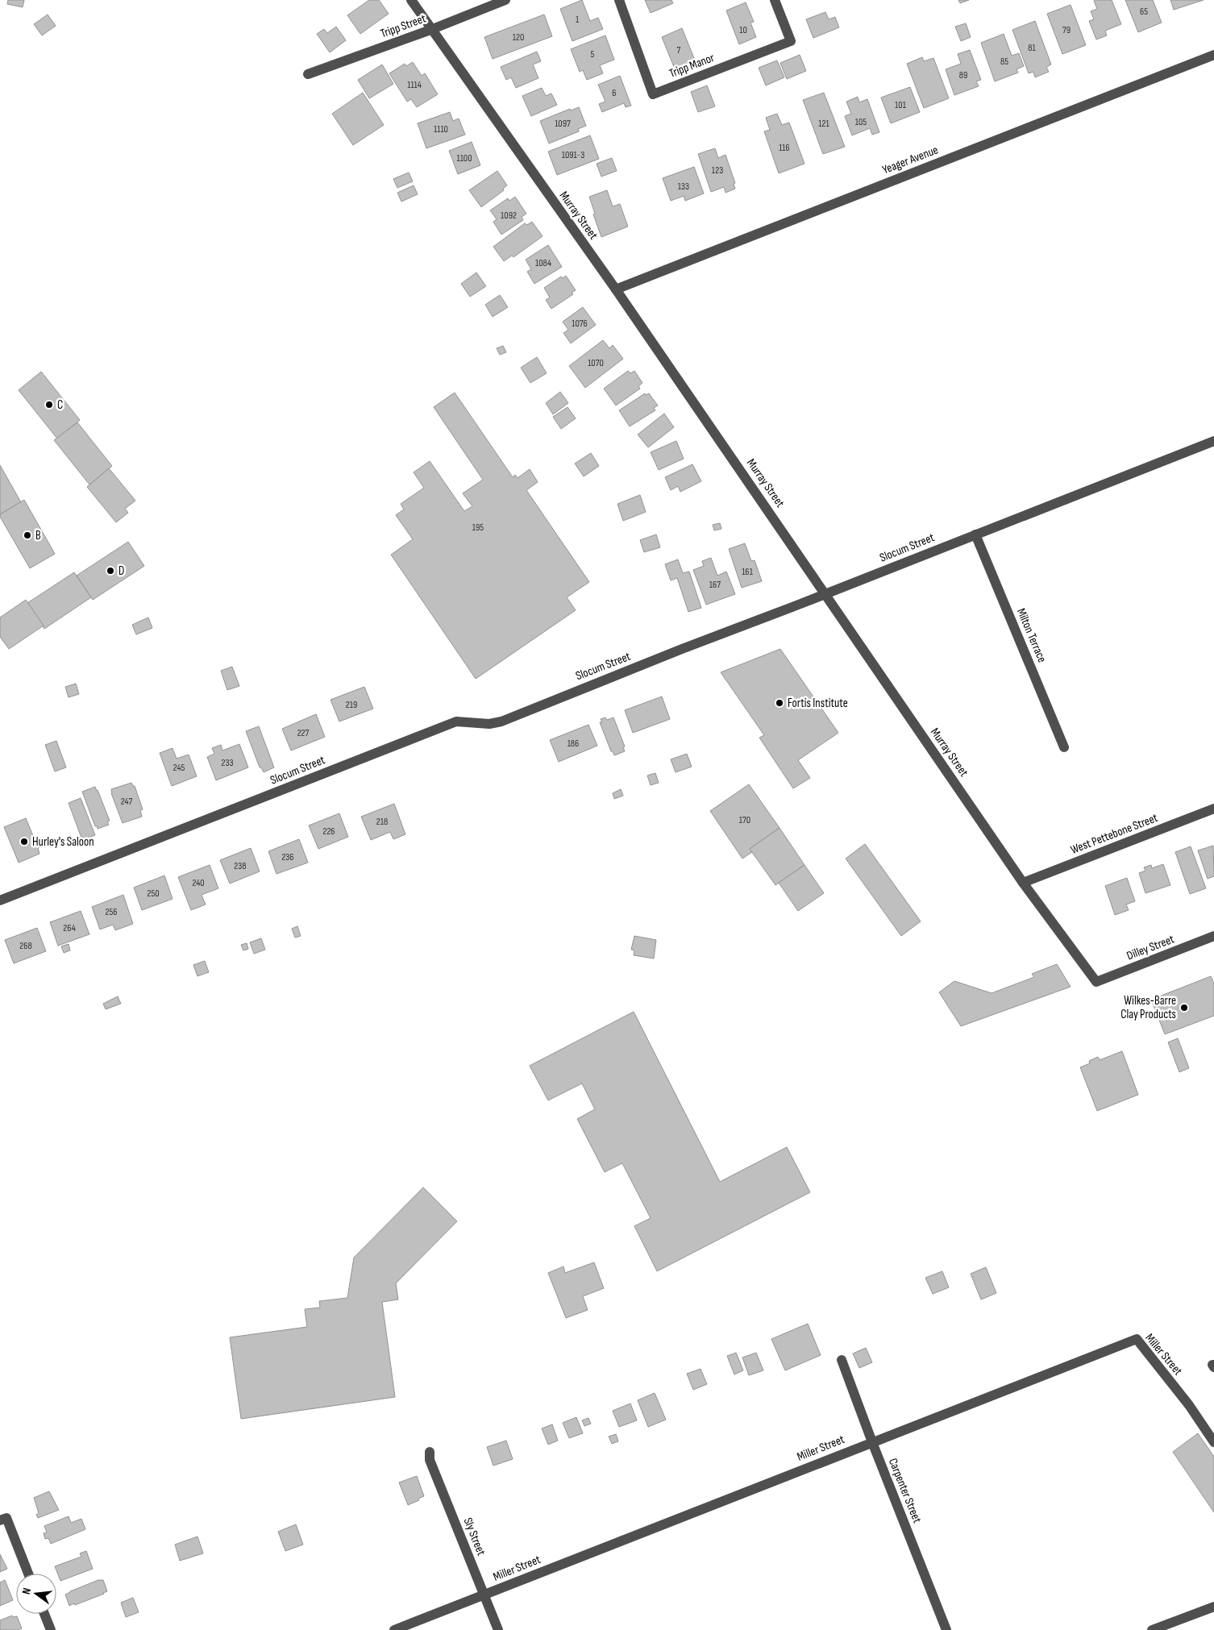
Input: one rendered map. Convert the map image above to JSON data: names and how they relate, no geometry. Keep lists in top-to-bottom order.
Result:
{
  "streets": {
    "street": [
      "Tripp Street",
      "Tripp Manor",
      "Yeager Avenue",
      "Murray Street",
      "Slocum Street",
      "Milton Terrace",
      "West Pettebone Street",
      "Dilley Street",
      "Miller Street",
      "Carpenter Street",
      "Sly Street"
    ]
  },
  "crossings": [
    ["Tripp Street", "Murray Street"],
    ["Yeager Avenue", "Murray Street"],
    ["Murray Street", "Slocum Street"],
    ["Murray Street", "West Pettebone Street"],
    ["Murray Street", "Dilley Street"],
    ["Slocum Street", "Milton Terrace"],
    ["Miller Street", "Carpenter Street"],
    ["Miller Street", "Sly Street"]
  ],
  "places": [
    "C",
    "B",
    "D",
    "Fortis Institute",
    "Hurley's Saloon",
    "Wilkes-Barre Clay Products"
  ],
  "house_numbers": [
    "65",
    "1",
    "10",
    "79",
    "120",
    "81",
    "7",
    "5",
    "85",
    "89",
    "1114",
    "6",
    "101",
    "105",
    "1097",
    "121",
    "1110",
    "116",
    "1091-3",
    "1100",
    "123",
    "133",
    "1092",
    "1084",
    "1076",
    "1070",
    "195",
    "161",
    "167",
    "219",
    "227",
    "186",
    "233",
    "245",
    "247",
    "170",
    "218",
    "226",
    "236",
    "238",
    "240",
    "250",
    "256",
    "264",
    "268"
  ],
  "north": "left"
}
